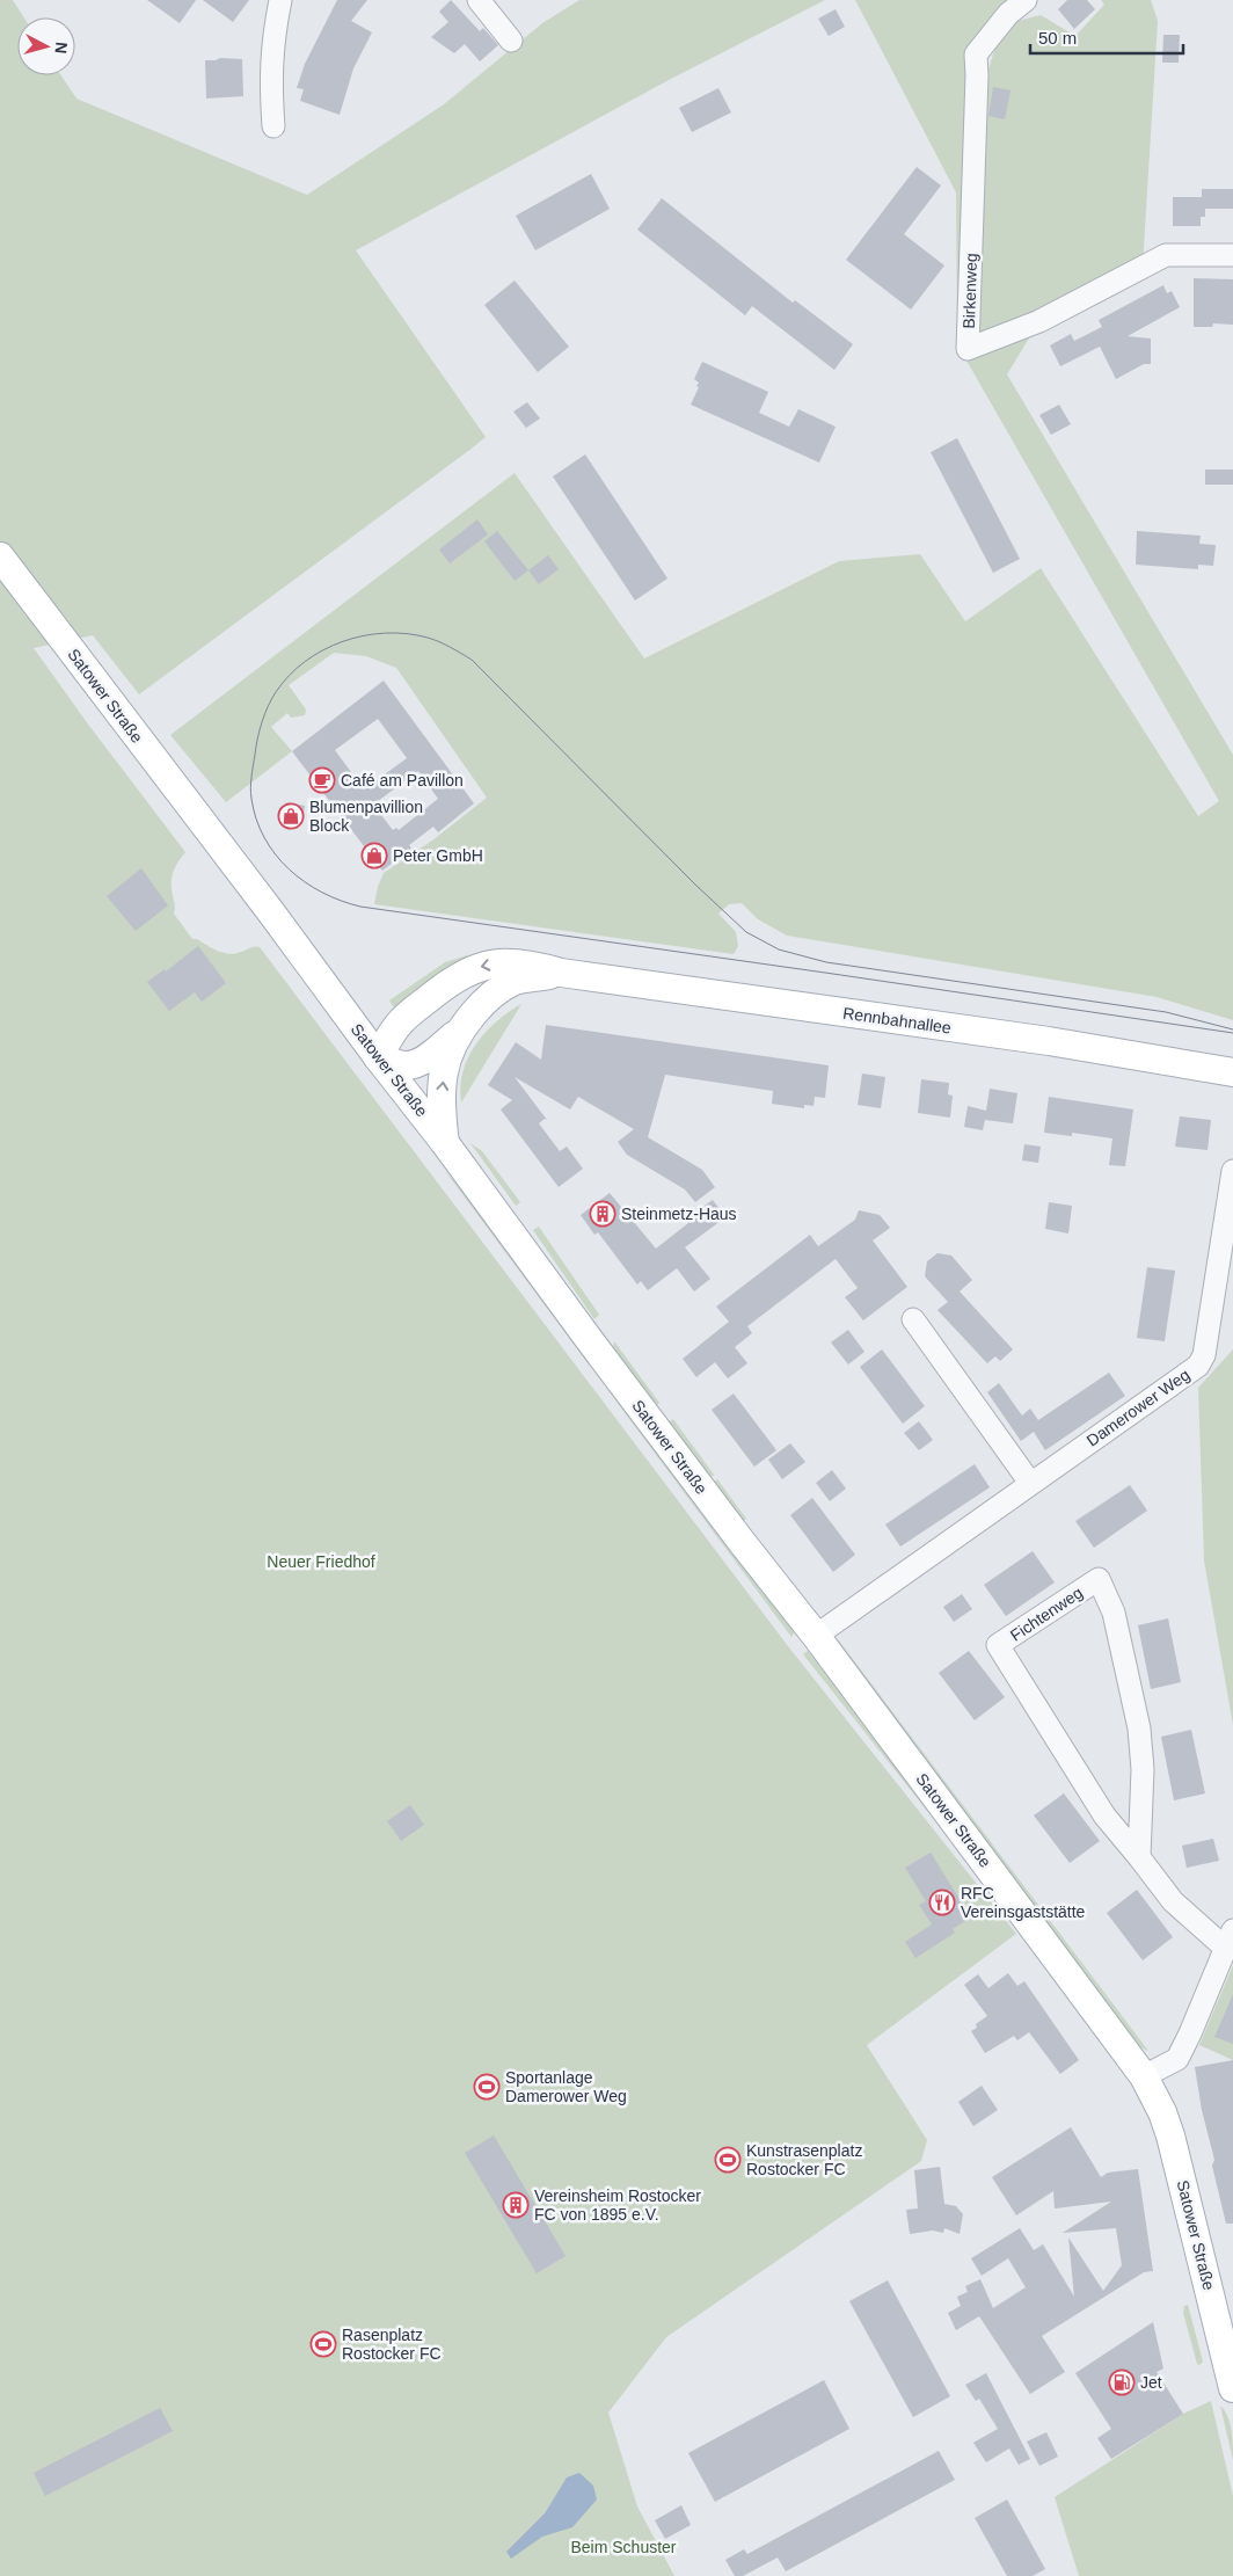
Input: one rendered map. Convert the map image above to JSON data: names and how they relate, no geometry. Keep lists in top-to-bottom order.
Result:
{
  "streets": {
    "main road": ["Satower Straße", "Rennbahnallee"],
    "street": ["Birkenweg", "Damerower Weg", "Fichtenweg"]
  },
  "crossings": [
    ["Satower Straße", "Rennbahnallee"],
    ["Satower Straße", "Damerower Weg"],
    ["Satower Straße", "Fichtenweg"]
  ],
  "parks": ["Neuer Friedhof", "Beim Schuster"],
  "places": {
    "cafe": ["Café am Pavillon"],
    "shop": ["Blumenpavillion Block", "Peter GmbH"],
    "building": ["Steinmetz-Haus", "Vereinsheim Rostocker FC von 1895 e.V."],
    "restaurant": ["RFC Vereinsgaststätte"],
    "sports": ["Sportanlage Damerower Weg", "Kunstrasenplatz Rostocker FC", "Rasenplatz Rostocker FC"],
    "fuel station": ["Jet"]
  },
  "scale_bar": "50 m",
  "north": "right"
}
